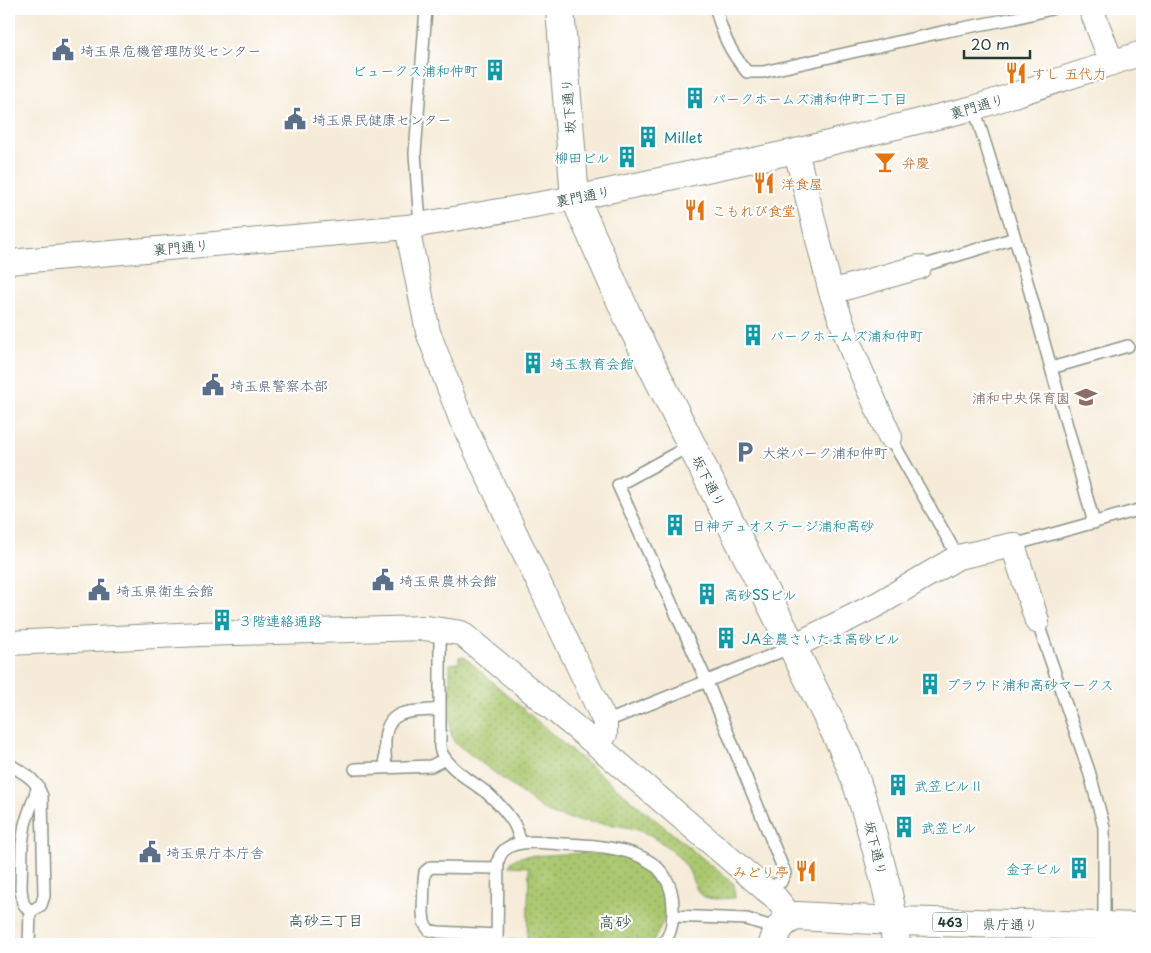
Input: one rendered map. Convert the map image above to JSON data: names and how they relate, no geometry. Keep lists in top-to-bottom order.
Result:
{
  "streets": {
    "main road": ["坂下通り", "463", "県庁通り"],
    "street": ["裏門通り"]
  },
  "crossings": [
    ["坂下通り", "裏門通り"],
    ["坂下通り", "県庁通り"]
  ],
  "districts": ["高砂三丁目", "高砂"],
  "places": {
    "public building": [
      "埼玉県危機管理防災センター",
      "埼玉県民健康センター",
      "埼玉県警察本部",
      "埼玉県農林会館",
      "埼玉県衛生会館",
      "埼玉県庁本庁舎"
    ],
    "building": [
      "ビュークス浦和仲町",
      "パークホームズ浦和仲町二丁目",
      "Millet",
      "柳田ビル",
      "パークホームズ浦和仲町",
      "埼玉教育会館",
      "日神デュオステージ浦和高砂",
      "高砂SSビル",
      "３階連絡通路",
      "JA全農さいたま高砂ビル",
      "プラウド浦和高砂マークス",
      "武笠ビルⅡ",
      "武笠ビル",
      "金子ビル"
    ],
    "restaurant": [
      "すし 五代力",
      "洋食屋",
      "こもれび食堂",
      "みどり亭"
    ],
    "bar": ["弁慶"],
    "school or university": ["浦和中央保育園"],
    "parking": ["大栄パーク浦和仲町"]
  },
  "scale_bar": "20 m"
}
